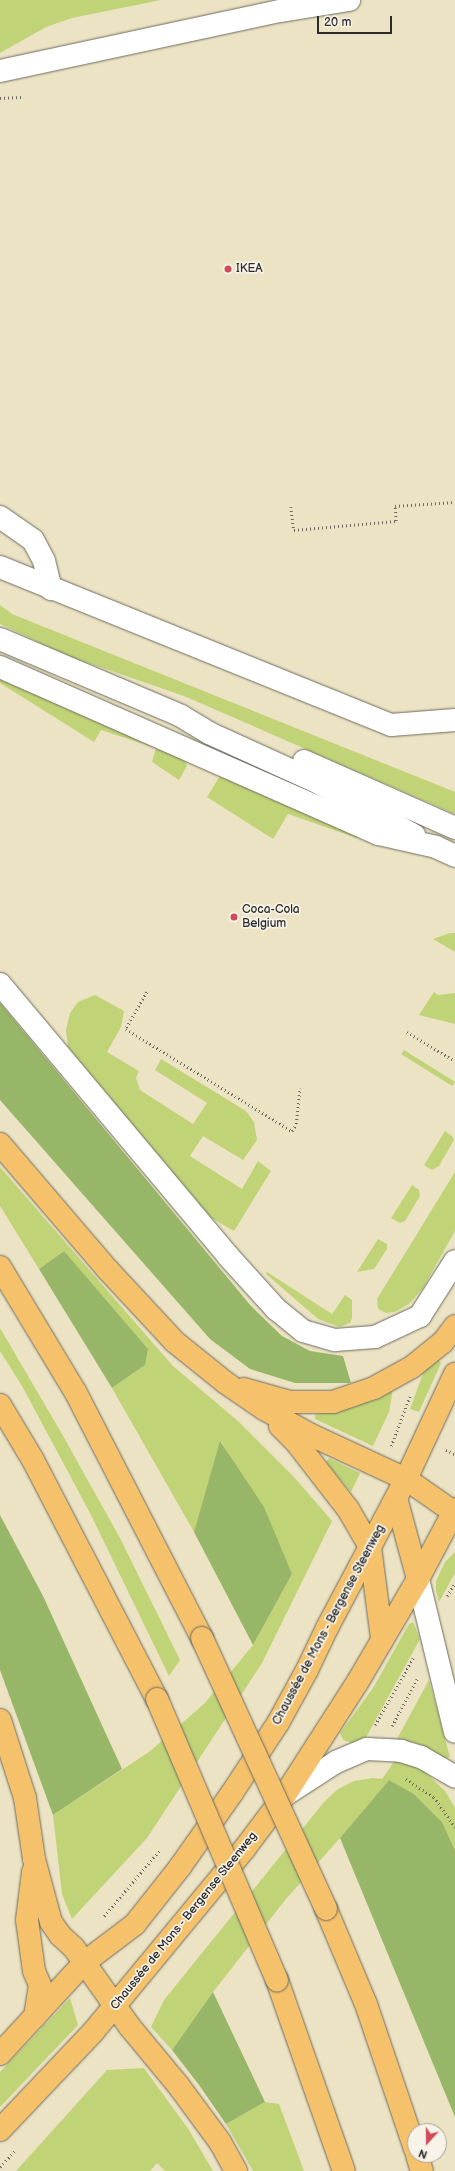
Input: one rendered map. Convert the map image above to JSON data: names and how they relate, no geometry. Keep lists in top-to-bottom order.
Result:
{
  "streets": {
    "main road": ["Chaussée de Mons - Bergense Steenweg"]
  },
  "places": ["IKEA", "Coca-Cola Belgium"],
  "scale_bar": "20 m",
  "north": "bottom"
}
